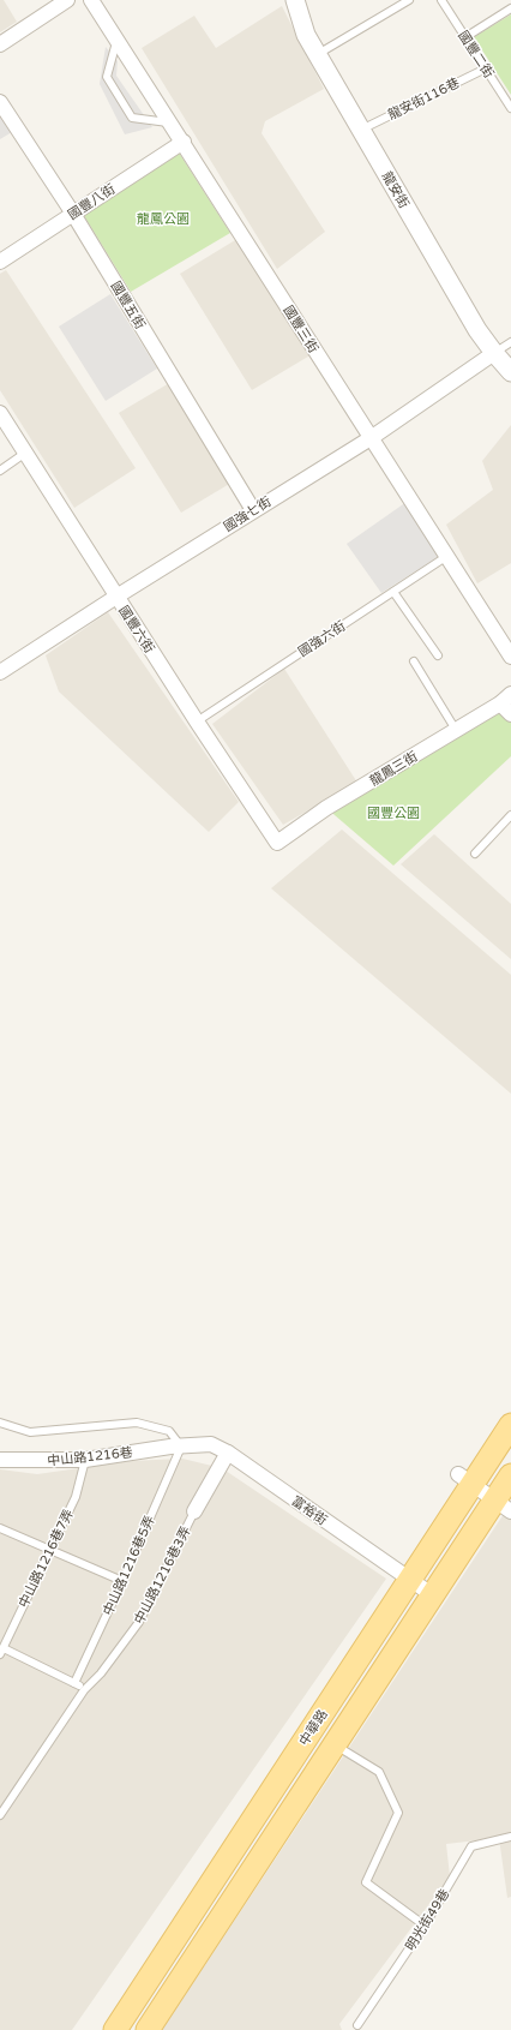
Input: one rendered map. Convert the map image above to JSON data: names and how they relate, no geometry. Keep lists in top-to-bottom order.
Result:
{
  "streets": {
    "main road": ["中華路"],
    "street": [
      "龍安街",
      "國豐八街",
      "國豐五街",
      "國豐三街",
      "國強七街",
      "國豐六街",
      "龍鳳三街",
      "中山路1216巷",
      "富裕街",
      "中山路1216巷3弄"
    ],
    "lane": [
      "國豐二街",
      "龍安街116巷",
      "國強六街",
      "中山路1216巷7弄",
      "中山路1216巷5弄",
      "明光街49巷"
    ]
  },
  "crossings": [
    ["國豐二街", "龍安街116巷"],
    ["龍安街116巷", "龍安街"],
    ["龍安街", "國強七街"],
    ["國豐八街", "國豐五街"],
    ["國豐八街", "國豐三街"],
    ["國豐五街", "國強七街"],
    ["國豐三街", "國強七街"],
    ["國豐三街", "國強六街"],
    ["國強七街", "國豐六街"],
    ["國豐六街", "國強六街"],
    ["國豐六街", "龍鳳三街"],
    ["中山路1216巷", "富裕街"],
    ["中山路1216巷", "中山路1216巷7弄"],
    ["中山路1216巷", "中山路1216巷5弄"],
    ["富裕街", "中山路1216巷5弄"],
    ["富裕街", "中山路1216巷3弄"],
    ["富裕街", "中華路"]
  ],
  "parks": ["龍鳳公園", "國豐公園"]
}
